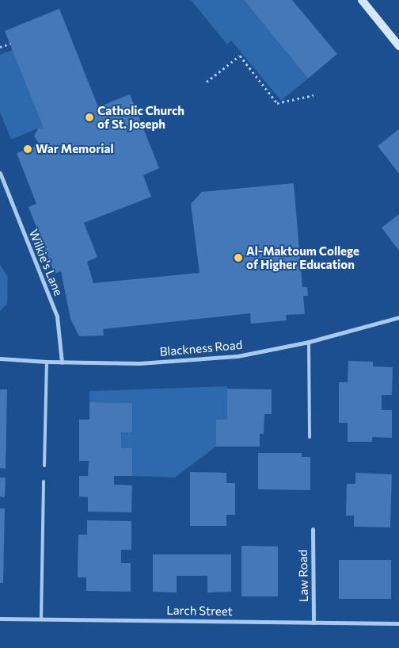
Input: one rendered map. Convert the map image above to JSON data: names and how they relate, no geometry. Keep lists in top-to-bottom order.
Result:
{
  "streets": {
    "street": [
      "Wilkie's Lane",
      "Blackness Road",
      "Law Road",
      "Larch Street"
    ]
  },
  "crossings": [
    ["Wilkie's Lane", "Blackness Road"],
    ["Law Road", "Larch Street"]
  ],
  "places": ["Catholic Church of St. Joseph", "War Memorial", "Al-Maktoum College of Higher Education"]
}
